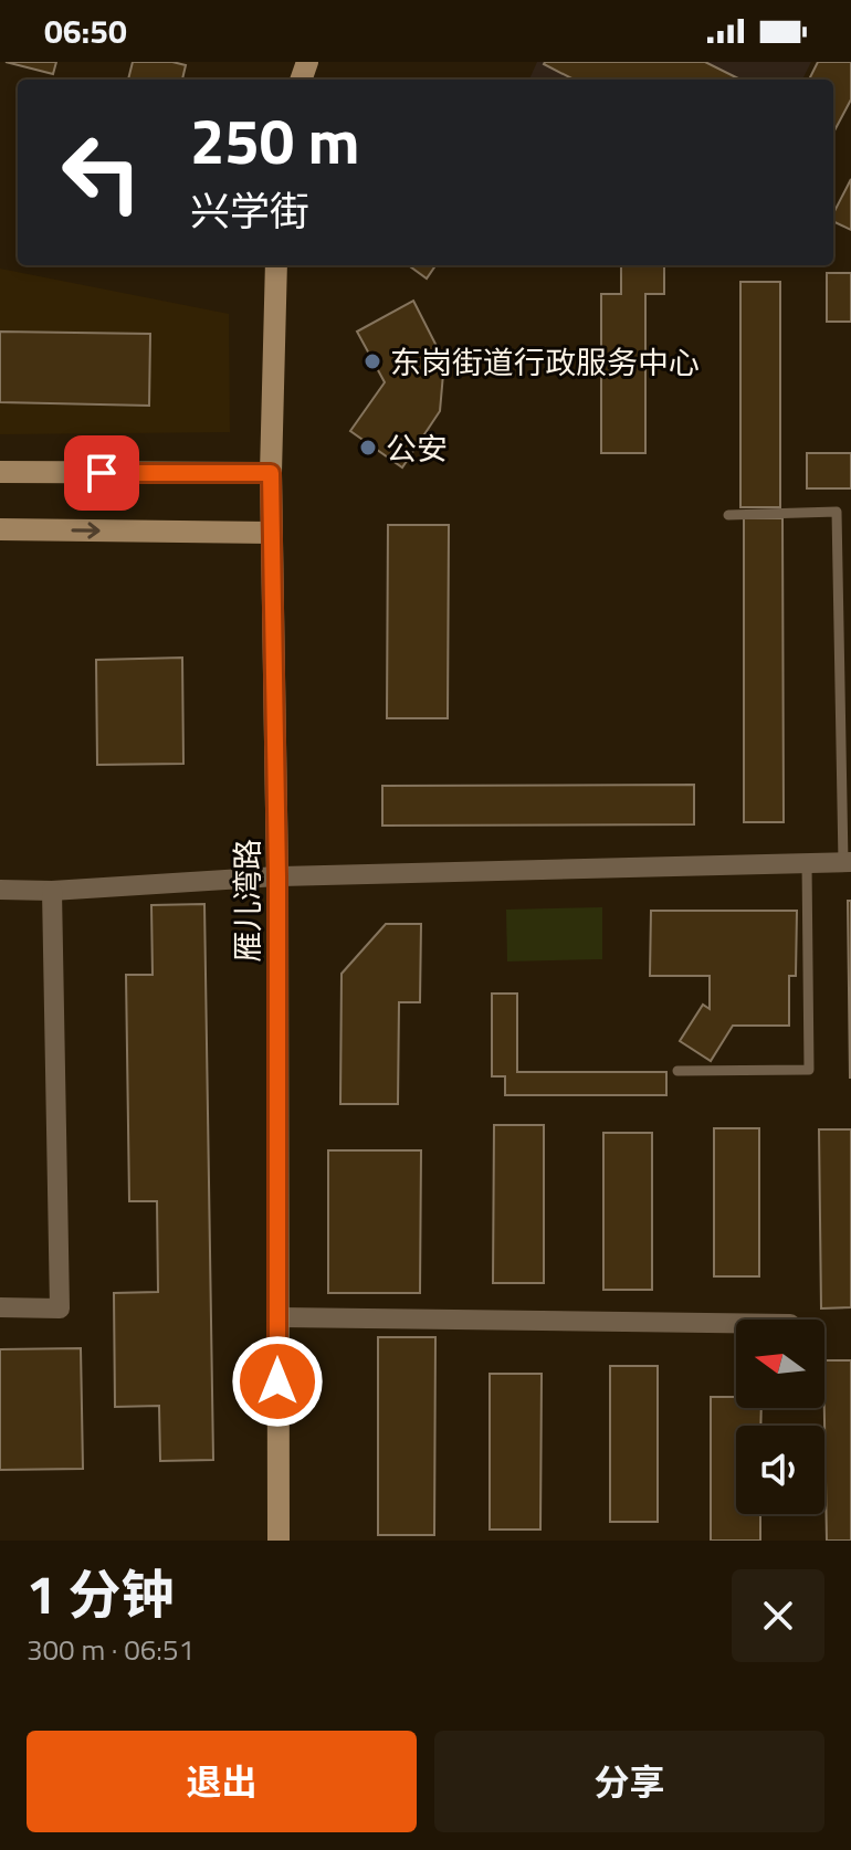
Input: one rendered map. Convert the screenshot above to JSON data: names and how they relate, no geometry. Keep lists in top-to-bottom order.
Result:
{
  "streets": {
    "main road": ["雁儿湾路"]
  },
  "places": ["东岗街道行政服务中心", "公安"],
  "north": "left",
  "page": {
    "status": "06:50",
    "turn": ["250 m", "兴学街"],
    "heading": ["1 分钟", "300 m · 06:51"],
    "buttons": ["退出", "分享"]
  }
}
